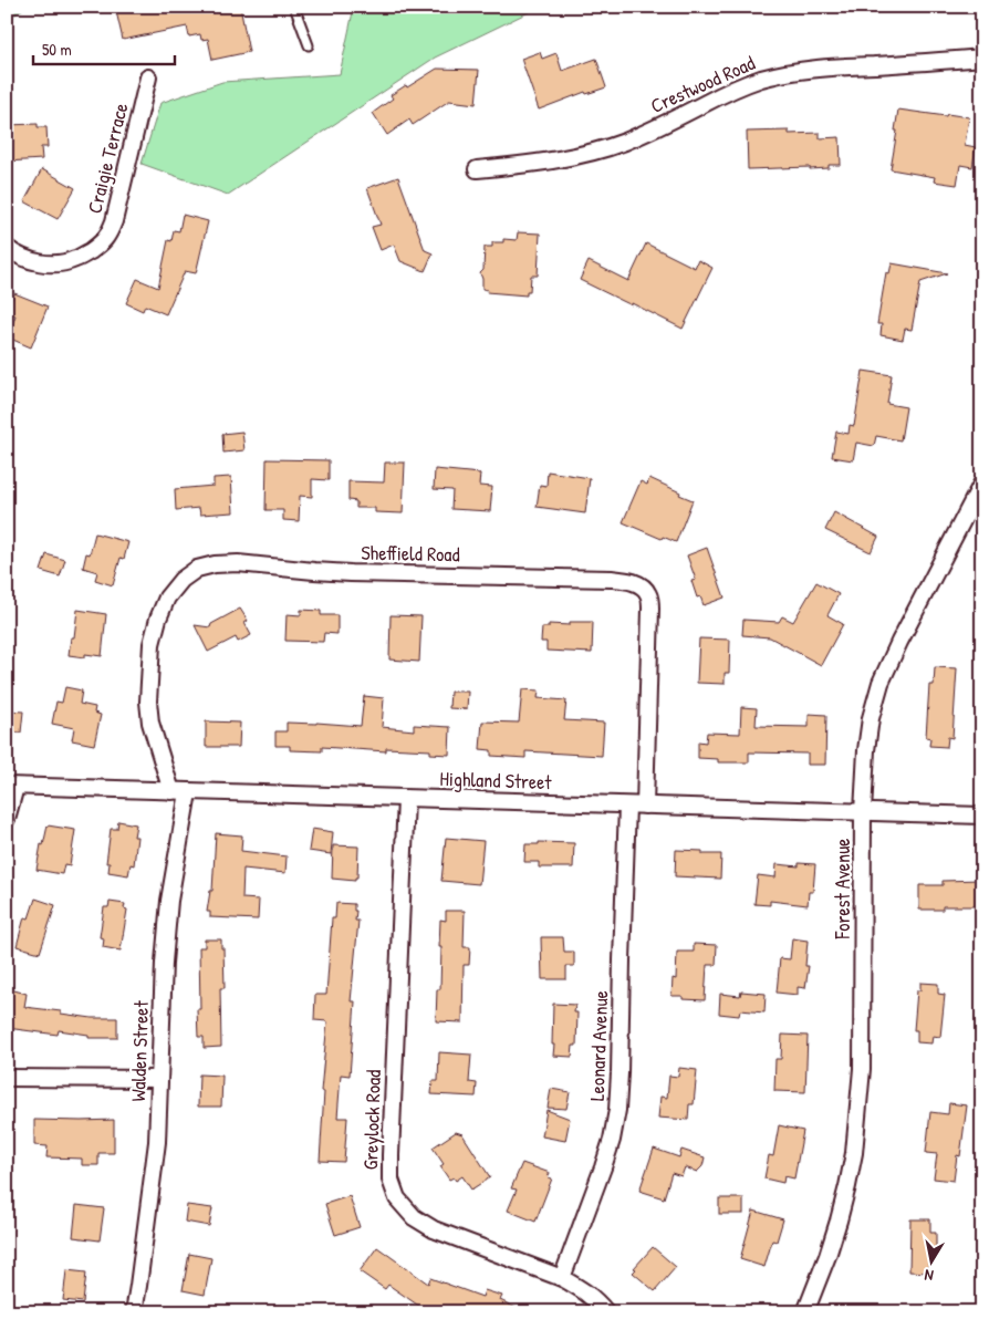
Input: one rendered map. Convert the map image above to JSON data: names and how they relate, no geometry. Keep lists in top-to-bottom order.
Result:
{
  "streets": {
    "street": [
      "Crestwood Road",
      "Craigie Terrace",
      "Sheffield Road",
      "Highland Street",
      "Forest Avenue",
      "Leonard Avenue",
      "Walden Street",
      "Greylock Road"
    ]
  },
  "crossings": [
    ["Sheffield Road", "Highland Street"],
    ["Highland Street", "Forest Avenue"],
    ["Highland Street", "Leonard Avenue"],
    ["Highland Street", "Walden Street"],
    ["Highland Street", "Greylock Road"],
    ["Leonard Avenue", "Greylock Road"]
  ],
  "scale_bar": "50 m",
  "north": "bottom"
}
